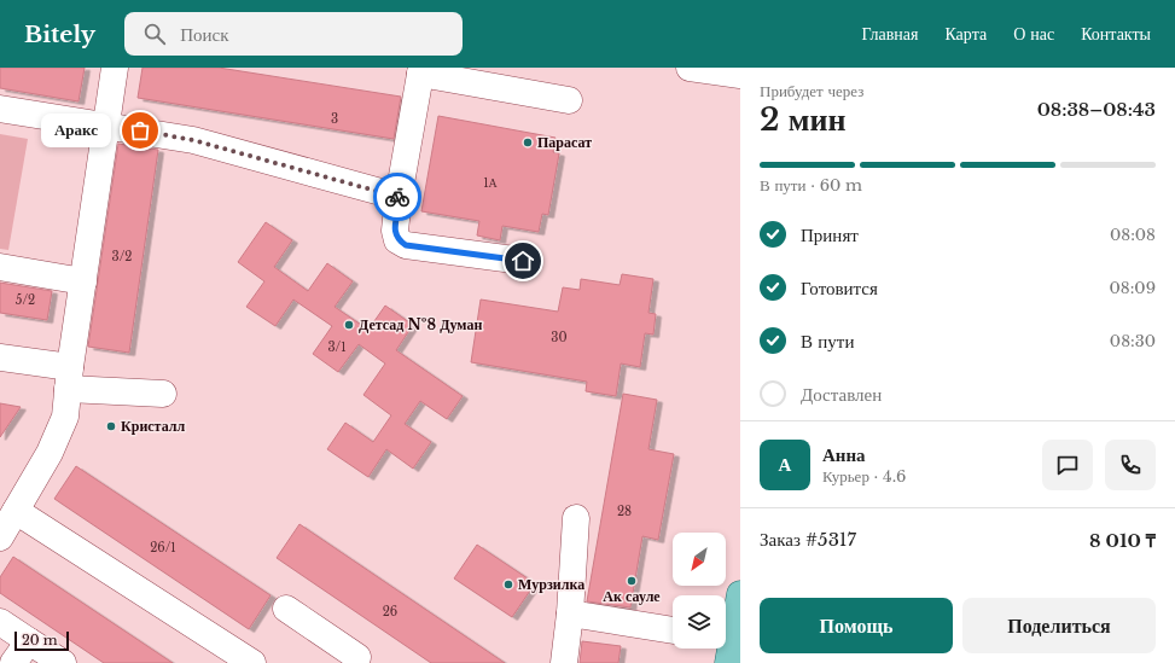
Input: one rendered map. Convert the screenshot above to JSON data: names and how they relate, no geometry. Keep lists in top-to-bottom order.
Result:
{
  "places": [
    "Аракс",
    "Парасат",
    "Детсад №8 Думан",
    "Кристалл",
    "Ак сауле",
    "Мурзилка"
  ],
  "house_numbers": [
    "3",
    "1А",
    "3/2",
    "5/2",
    "30",
    "3/1",
    "28",
    "26/1",
    "26"
  ],
  "scale_bar": "20 m",
  "north": "bottom left",
  "page": {
    "header": "Bitely",
    "search": "Поиск",
    "nav": [
      "Главная",
      "Карта",
      "О нас",
      "Контакты"
    ],
    "heading": ["2 мин", "Прибудет через", "08:38–08:43"],
    "panel": [
      "Анна",
      "Курьер · 4.6",
      "Заказ #5317",
      "8 010 ₸"
    ],
    "bubble": "Аракс",
    "bar": "В пути · 60 m",
    "list": [
      ["Принят", "08:08"],
      ["Готовится", "08:09"],
      ["В пути", "08:30"],
      "Доставлен"
    ],
    "round": "А",
    "buttons": ["Помощь", "Поделиться"],
    "scale": "20 m"
  }
}
